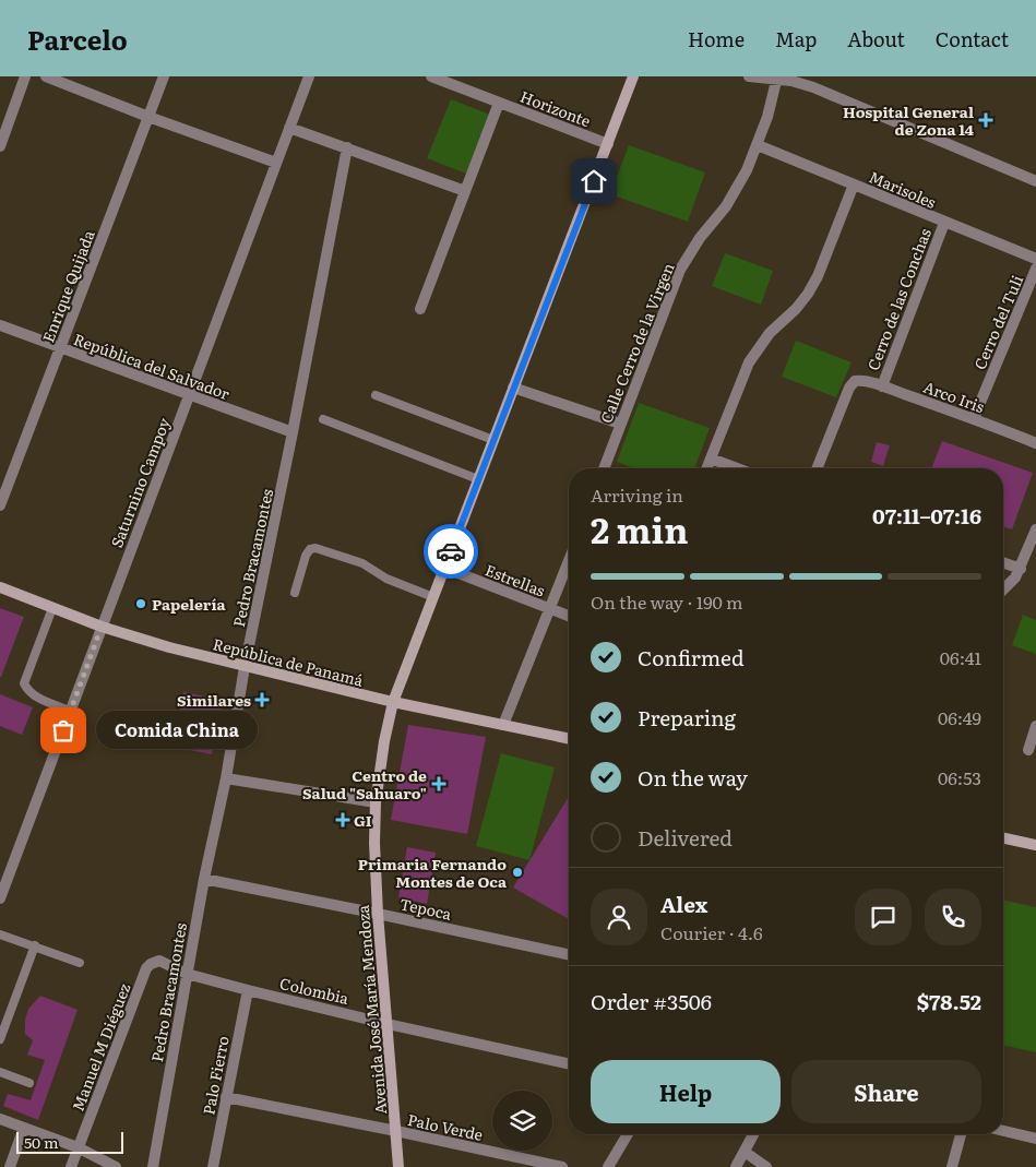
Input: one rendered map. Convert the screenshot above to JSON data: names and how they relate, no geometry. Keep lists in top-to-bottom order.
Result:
{
  "streets": {
    "street": [
      "Horizonte",
      "Marisoles",
      "Enrique Quijada",
      "Cerro de las Conchas",
      "Cerro del Tuli",
      "Calle Cerro de la Virgen",
      "República del Salvador",
      "Arco Iris",
      "Saturnino Campoy",
      "Pedro Bracamontes",
      "Estrellas",
      "República de Panamá",
      "Tepoca",
      "Colombia",
      "Avenida José María Mendoza",
      "Manuel M Diéguez",
      "Palo Fierro",
      "Palo Verde"
    ]
  },
  "crossings": [
    ["Horizonte", "Avenida José María Mendoza"],
    ["Marisoles", "Cerro de las Conchas"],
    ["Marisoles", "Calle Cerro de la Virgen"],
    ["Enrique Quijada", "República del Salvador"],
    ["Cerro de las Conchas", "Arco Iris"],
    ["Cerro del Tuli", "Arco Iris"],
    ["República del Salvador", "Saturnino Campoy"],
    ["República del Salvador", "Pedro Bracamontes"],
    ["Saturnino Campoy", "República de Panamá"],
    ["Pedro Bracamontes", "República de Panamá"],
    ["Pedro Bracamontes", "Tepoca"],
    ["Pedro Bracamontes", "Colombia"],
    ["Estrellas", "Avenida José María Mendoza"],
    ["República de Panamá", "Avenida José María Mendoza"],
    ["Tepoca", "Avenida José María Mendoza"],
    ["Colombia", "Avenida José María Mendoza"],
    ["Colombia", "Manuel M Diéguez"],
    ["Colombia", "Palo Fierro"],
    ["Avenida José María Mendoza", "Palo Verde"],
    ["Palo Fierro", "Palo Verde"]
  ],
  "places": {
    "health": [
      "Hospital General de Zona 14",
      "Similares",
      "Centro de Salud \"Sahuaro\"",
      "GI"
    ],
    "other": ["Papelería", "Comida China", "Primaria Fernando Montes de Oca"]
  },
  "scale_bar": "50 m",
  "page": {
    "header": "Parcelo",
    "nav": [
      "Home",
      "Map",
      "About",
      "Contact"
    ],
    "heading": ["2 min", "Arriving in", "07:11–07:16"],
    "panel": [
      "Alex",
      "Courier · 4.6",
      "Order #3506",
      "$78.52"
    ],
    "bar": "On the way · 190 m",
    "list": [
      ["Confirmed", "06:41"],
      ["Preparing", "06:49"],
      ["On the way", "06:53"],
      "Delivered"
    ],
    "bubble": "Comida China",
    "buttons": ["Help", "Share"],
    "scale": "50 m"
  }
}
